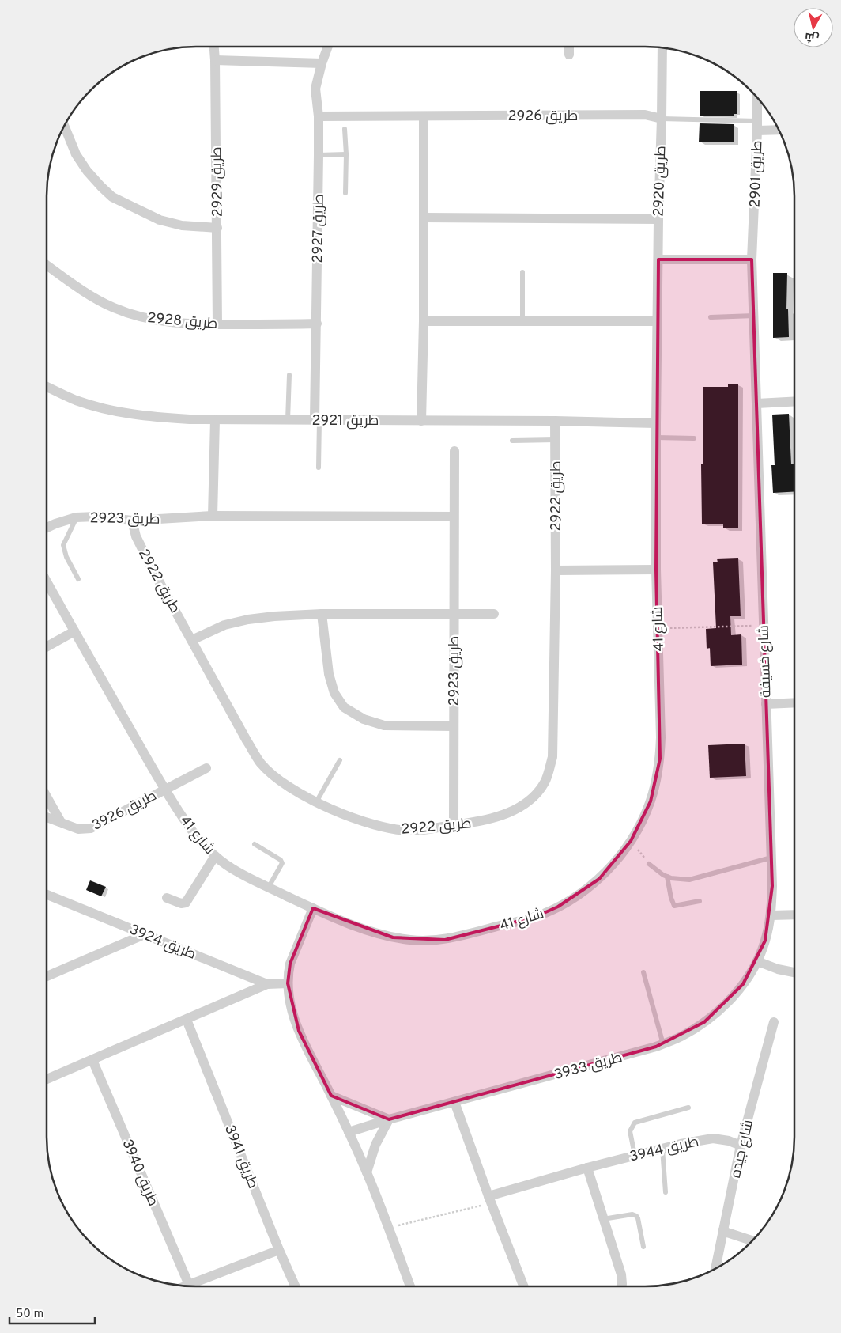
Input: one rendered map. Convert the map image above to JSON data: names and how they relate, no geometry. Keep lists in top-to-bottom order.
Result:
{
  "streets": {
    "street": [
      "طريق 2926",
      "طريق 2901",
      "طريق 2920",
      "طريق 2929",
      "طريق 2927",
      "طريق 2928",
      "طريق 2921",
      "طريق 2922",
      "طريق 2923",
      "شارع 41",
      "شارع خسيفة",
      "طريق 3926",
      "طريق 3924",
      "طريق 3933",
      "طريق 3944",
      "شارع جيده",
      "طريق 3941",
      "طريق 3940"
    ]
  },
  "crossings": [
    ["طريق 2926", "طريق 2920"],
    ["طريق 2926", "طريق 2927"],
    ["طريق 2901", "شارع خسيفة"],
    ["طريق 2920", "شارع 41"],
    ["طريق 2929", "طريق 2928"],
    ["طريق 2927", "طريق 2928"],
    ["طريق 2927", "طريق 2921"],
    ["طريق 2921", "طريق 2922"],
    ["طريق 2921", "شارع 41"],
    ["طريق 2922", "طريق 2923"],
    ["شارع 41", "طريق 3926"],
    ["شارع خسيفة", "طريق 3933"],
    ["طريق 3944", "شارع جيده"]
  ],
  "scale_bar": "50 m",
  "north": "bottom"
}
